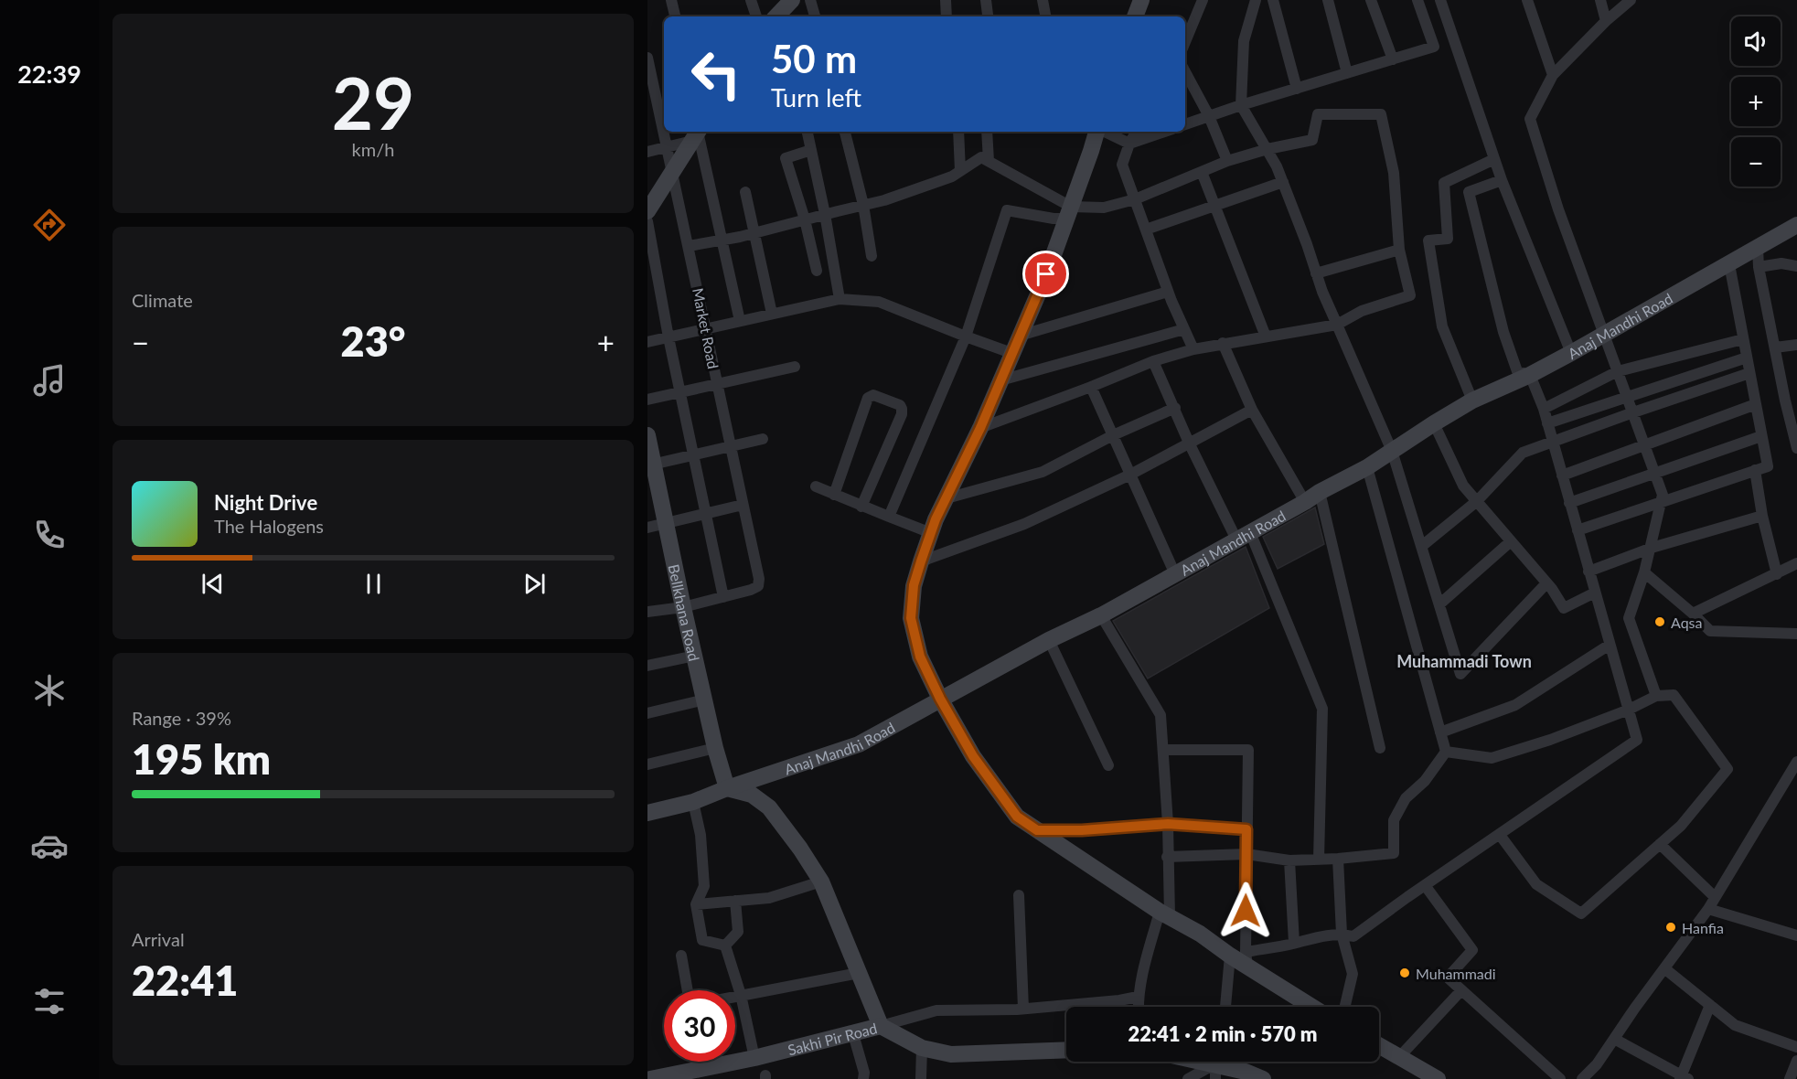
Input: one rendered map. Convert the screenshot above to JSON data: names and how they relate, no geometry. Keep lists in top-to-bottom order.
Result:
{
  "streets": {
    "street": [
      "Anaj Mandhi Road",
      "Market Road",
      "Bellkhana Road",
      "Sakhi Pir Road"
    ]
  },
  "crossings": [
    ["Anaj Mandhi Road", "Bellkhana Road"]
  ],
  "districts": ["Muhammadi Town"],
  "places": ["Aqsa", "Hanfia", "Muhammadi"],
  "page": {
    "tabs": "22:39",
    "tile": [
      ["29", "km/h"],
      "Climate",
      ["Range · 39%", "195 km"],
      ["Arrival", "22:41"]
    ],
    "map_buttons": ["+", "−"],
    "turn": ["50 m", "Turn left"],
    "heat": ["−", "23°", "+"],
    "song": ["Night Drive", "The Halogens"],
    "limit": "30",
    "trip": "22:41 · 2 min · 570 m"
  }
}
